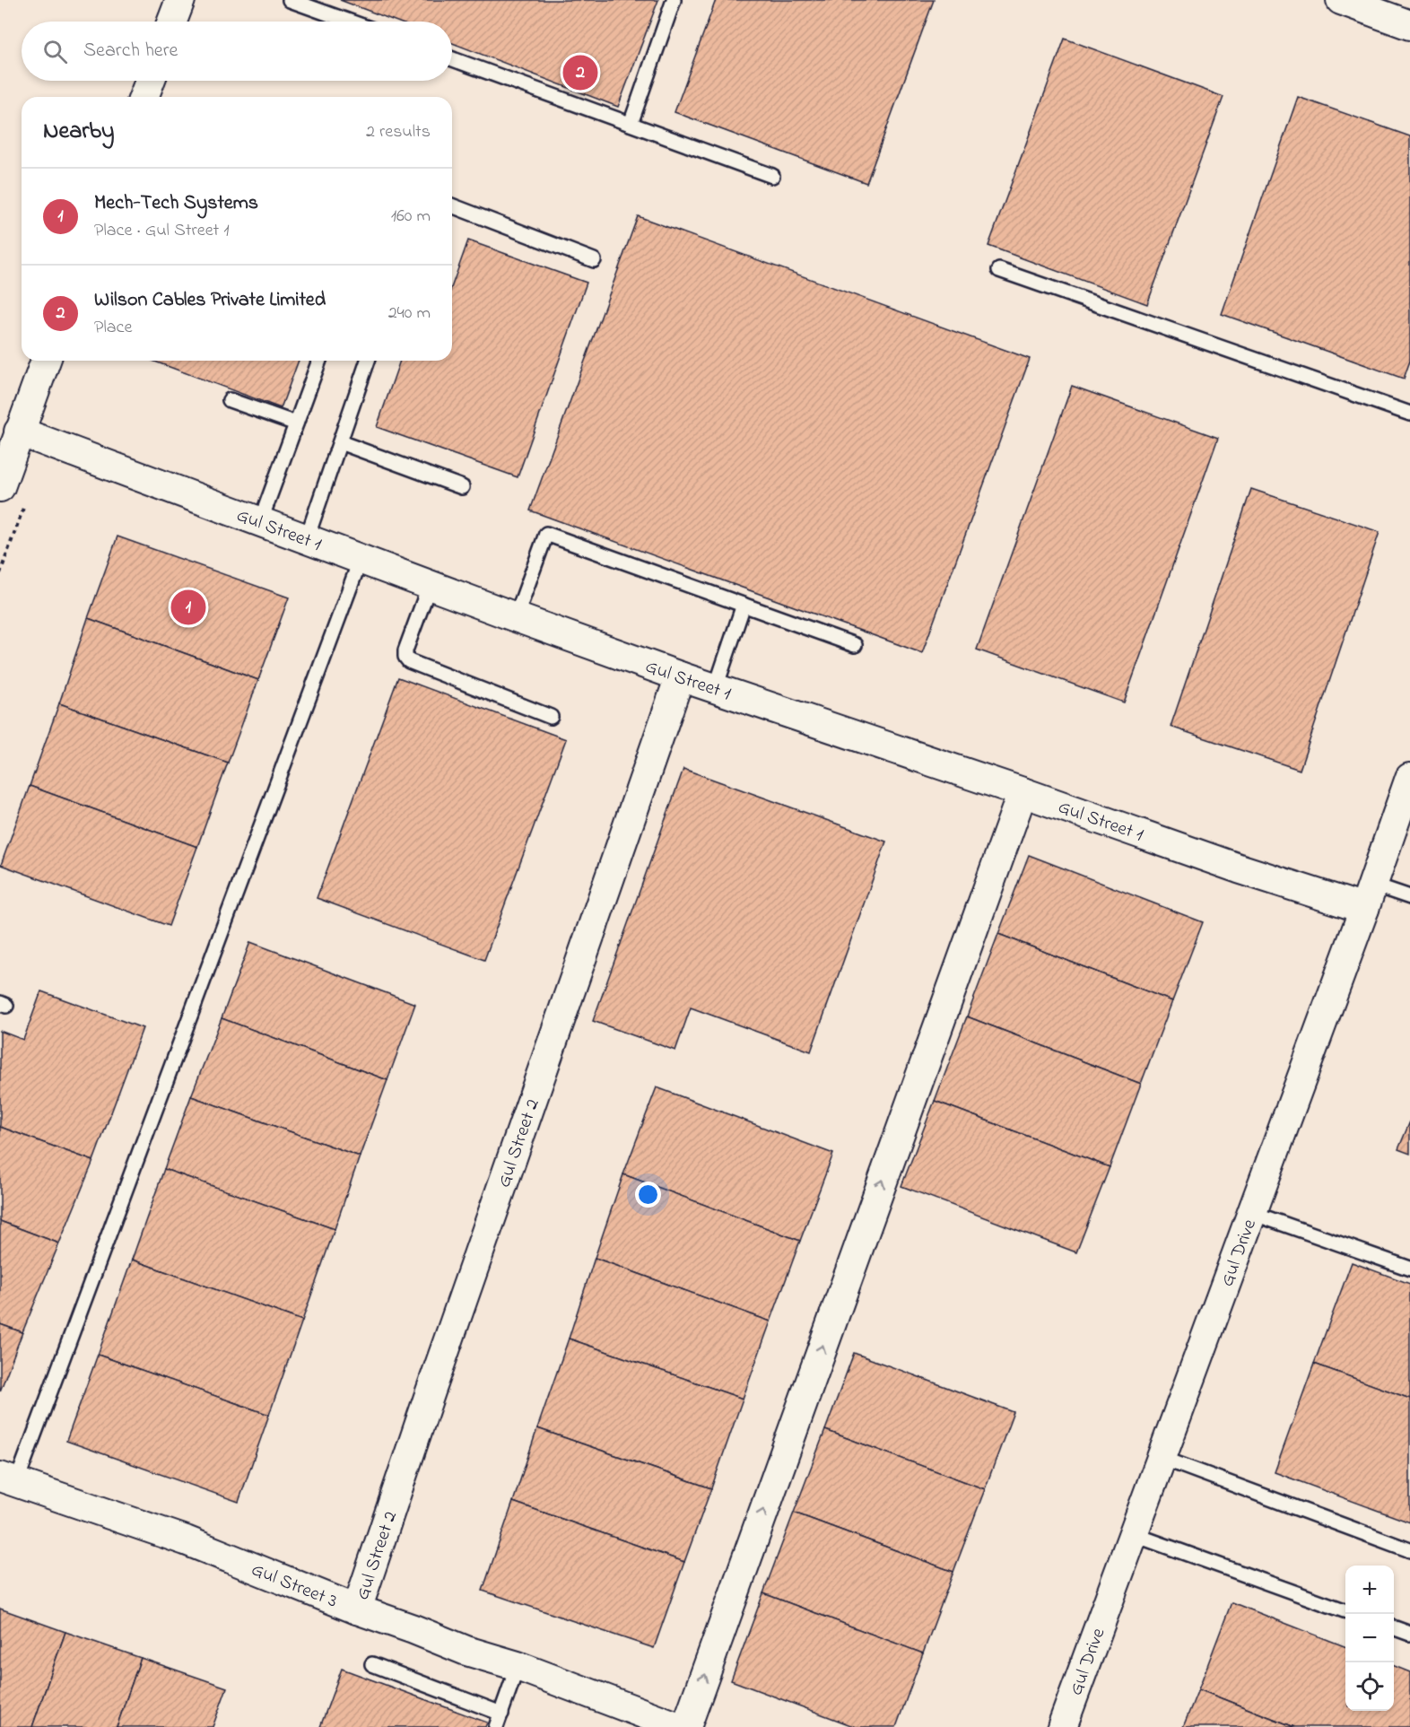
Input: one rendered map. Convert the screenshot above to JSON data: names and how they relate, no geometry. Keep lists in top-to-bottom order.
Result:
{
  "streets": {
    "street": [
      "Gul Street 1",
      "Gul Street 2",
      "Gul Drive",
      "Gul Street 3"
    ]
  },
  "crossings": [
    ["Gul Street 1", "Gul Street 2"],
    ["Gul Street 1", "Gul Drive"],
    ["Gul Street 2", "Gul Street 3"]
  ],
  "page": {
    "search": "Search here",
    "pins": ["2", "1"],
    "heading": ["Nearby", "2 results"],
    "list": [
      {
        "mark": "1",
        "name": "Mech-Tech Systems",
        "note": "Place · Gul Street 1",
        "value": "160 m"
      },
      {
        "mark": "2",
        "name": "Wilson Cables Private Limited",
        "note": "Place",
        "value": "240 m"
      }
    ],
    "map_buttons": ["+", "−"]
  }
}
